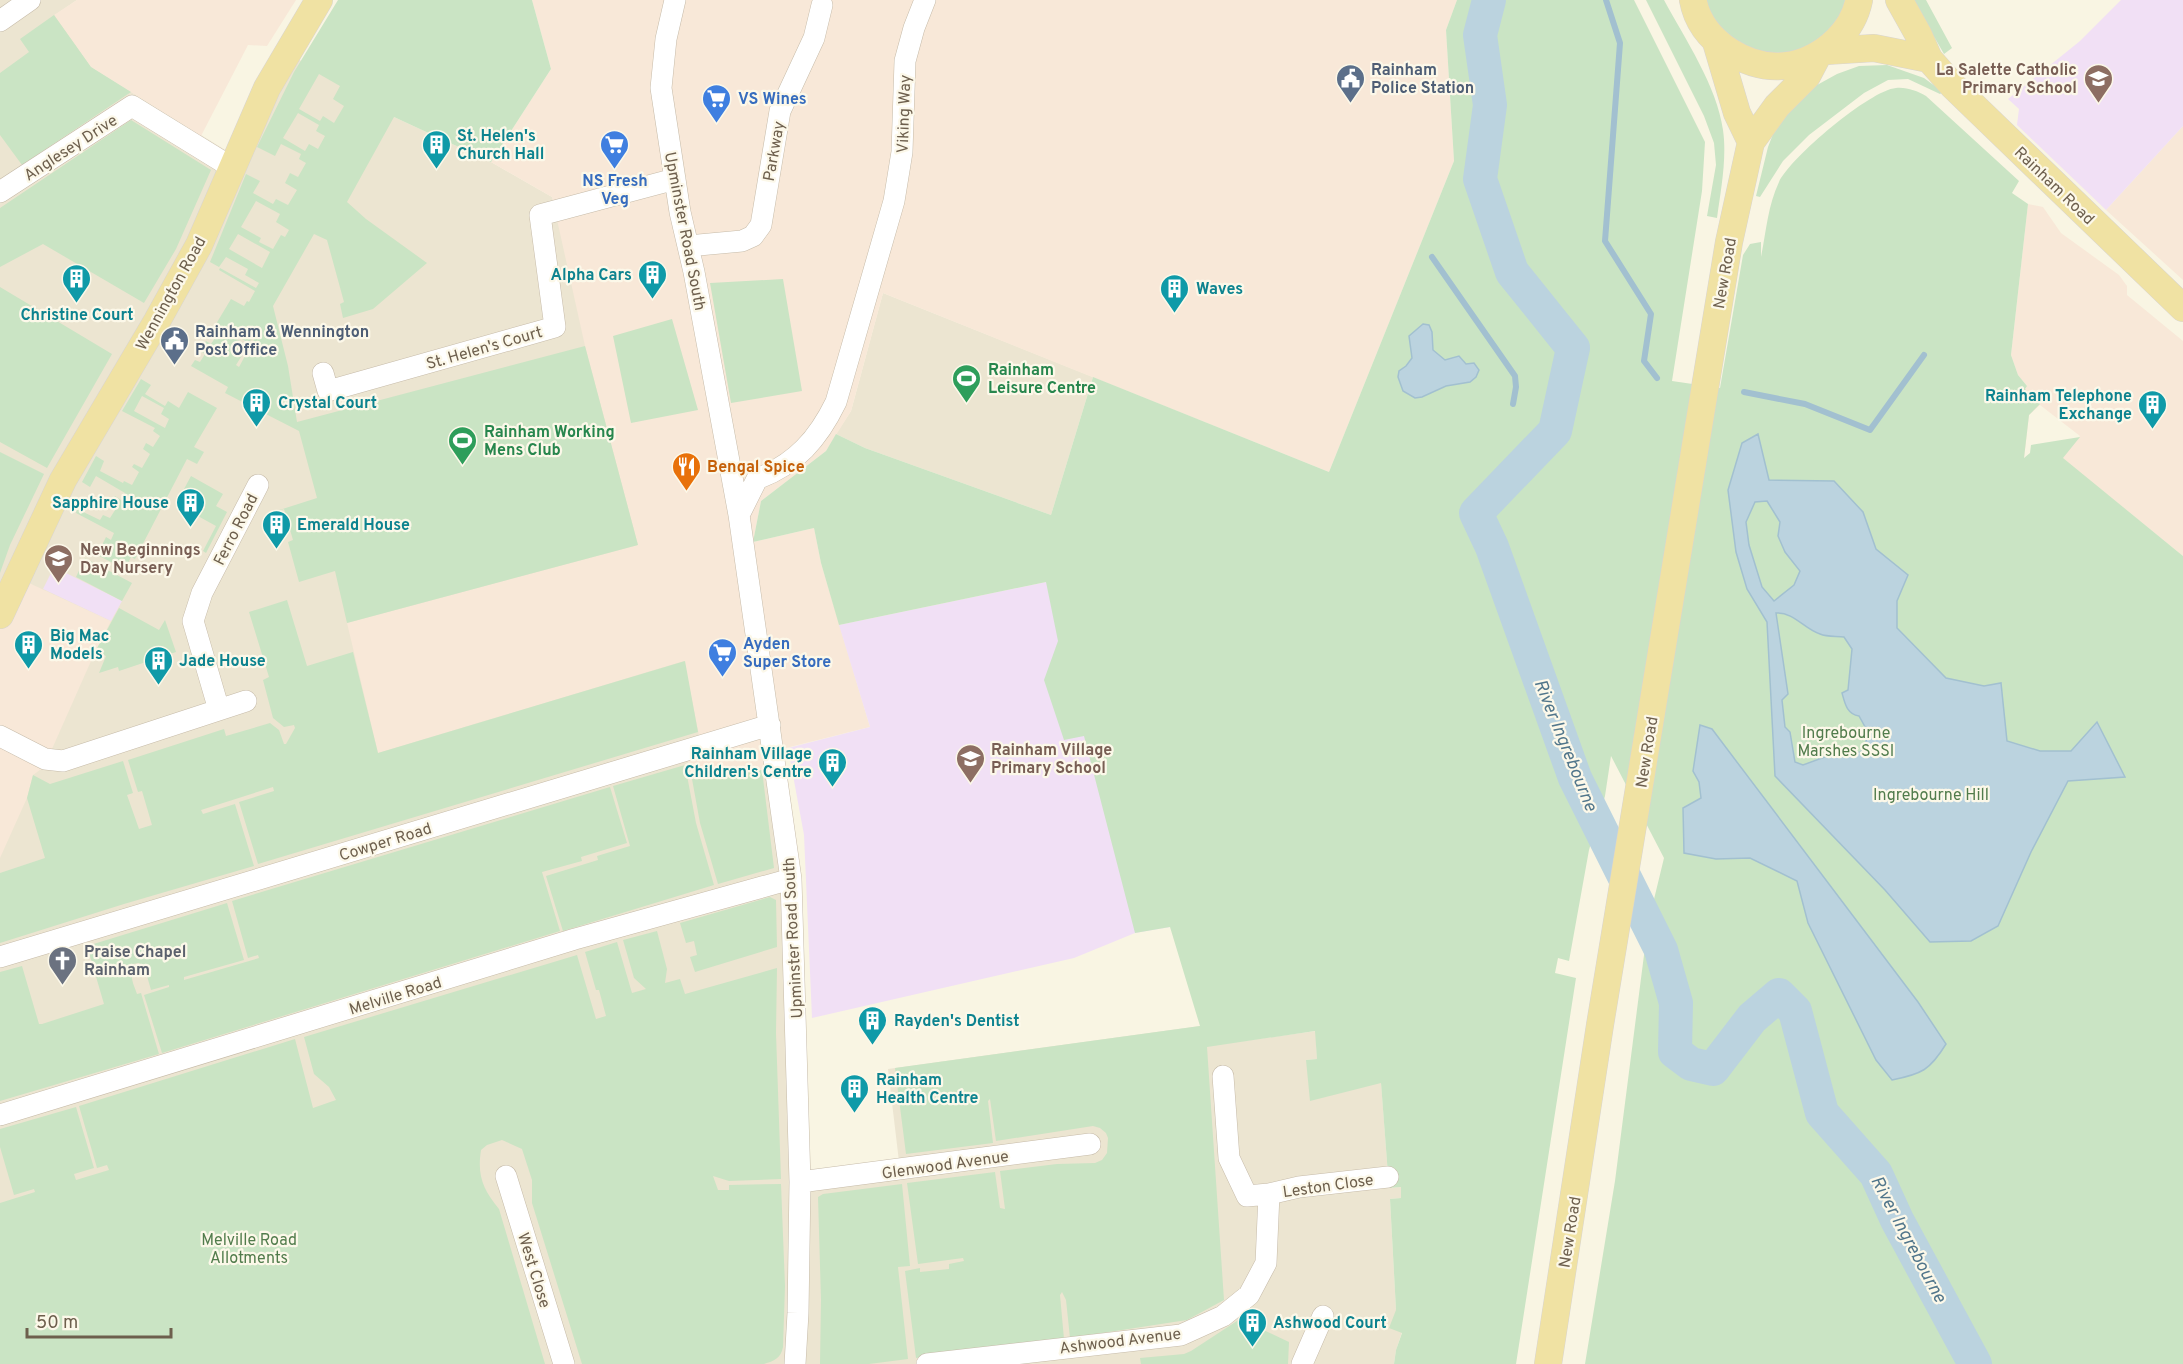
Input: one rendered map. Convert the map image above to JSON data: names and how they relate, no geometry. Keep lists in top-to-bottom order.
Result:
{
  "streets": {
    "main road": ["Rainham Road", "New Road", "Wennington Road"],
    "street": [
      "Viking Way",
      "Anglesey Drive",
      "Parkway",
      "Upminster Road South",
      "St. Helen's Court",
      "Ferro Road",
      "Cowper Road",
      "Melville Road",
      "Glenwood Avenue",
      "Leston Close",
      "West Close",
      "Ashwood Avenue"
    ]
  },
  "crossings": [
    ["Anglesey Drive", "Wennington Road"],
    ["Parkway", "Upminster Road South"],
    ["Upminster Road South", "St. Helen's Court"],
    ["Upminster Road South", "Cowper Road"],
    ["Upminster Road South", "Melville Road"],
    ["Upminster Road South", "Glenwood Avenue"],
    ["Leston Close", "Ashwood Avenue"]
  ],
  "water": ["River Ingrebourne"],
  "parks": ["Ingrebourne Marshes SSSI", "Ingrebourne Hill", "Melville Road Allotments"],
  "places": {
    "public building": ["Rainham Police Station", "Rainham & Wennington Post Office"],
    "school or university": ["La Salette Catholic Primary School", "New Beginnings Day Nursery", "Rainham Village Primary School"],
    "supermarket": ["VS Wines", "NS Fresh Veg", "Ayden Super Store"],
    "building": [
      "St. Helen's Church Hall",
      "Alpha Cars",
      "Christine Court",
      "Waves",
      "Crystal Court",
      "Rainham Telephone Exchange",
      "Sapphire House",
      "Emerald House",
      "Big Mac Models",
      "Jade House",
      "Rainham Village Children's Centre",
      "Rayden's Dentist",
      "Rainham Health Centre",
      "Ashwood Court"
    ],
    "sports": ["Rainham Leisure Centre", "Rainham Working Mens Club"],
    "restaurant": ["Bengal Spice"],
    "church": ["Praise Chapel Rainham"]
  },
  "scale_bar": "50 m"
}
